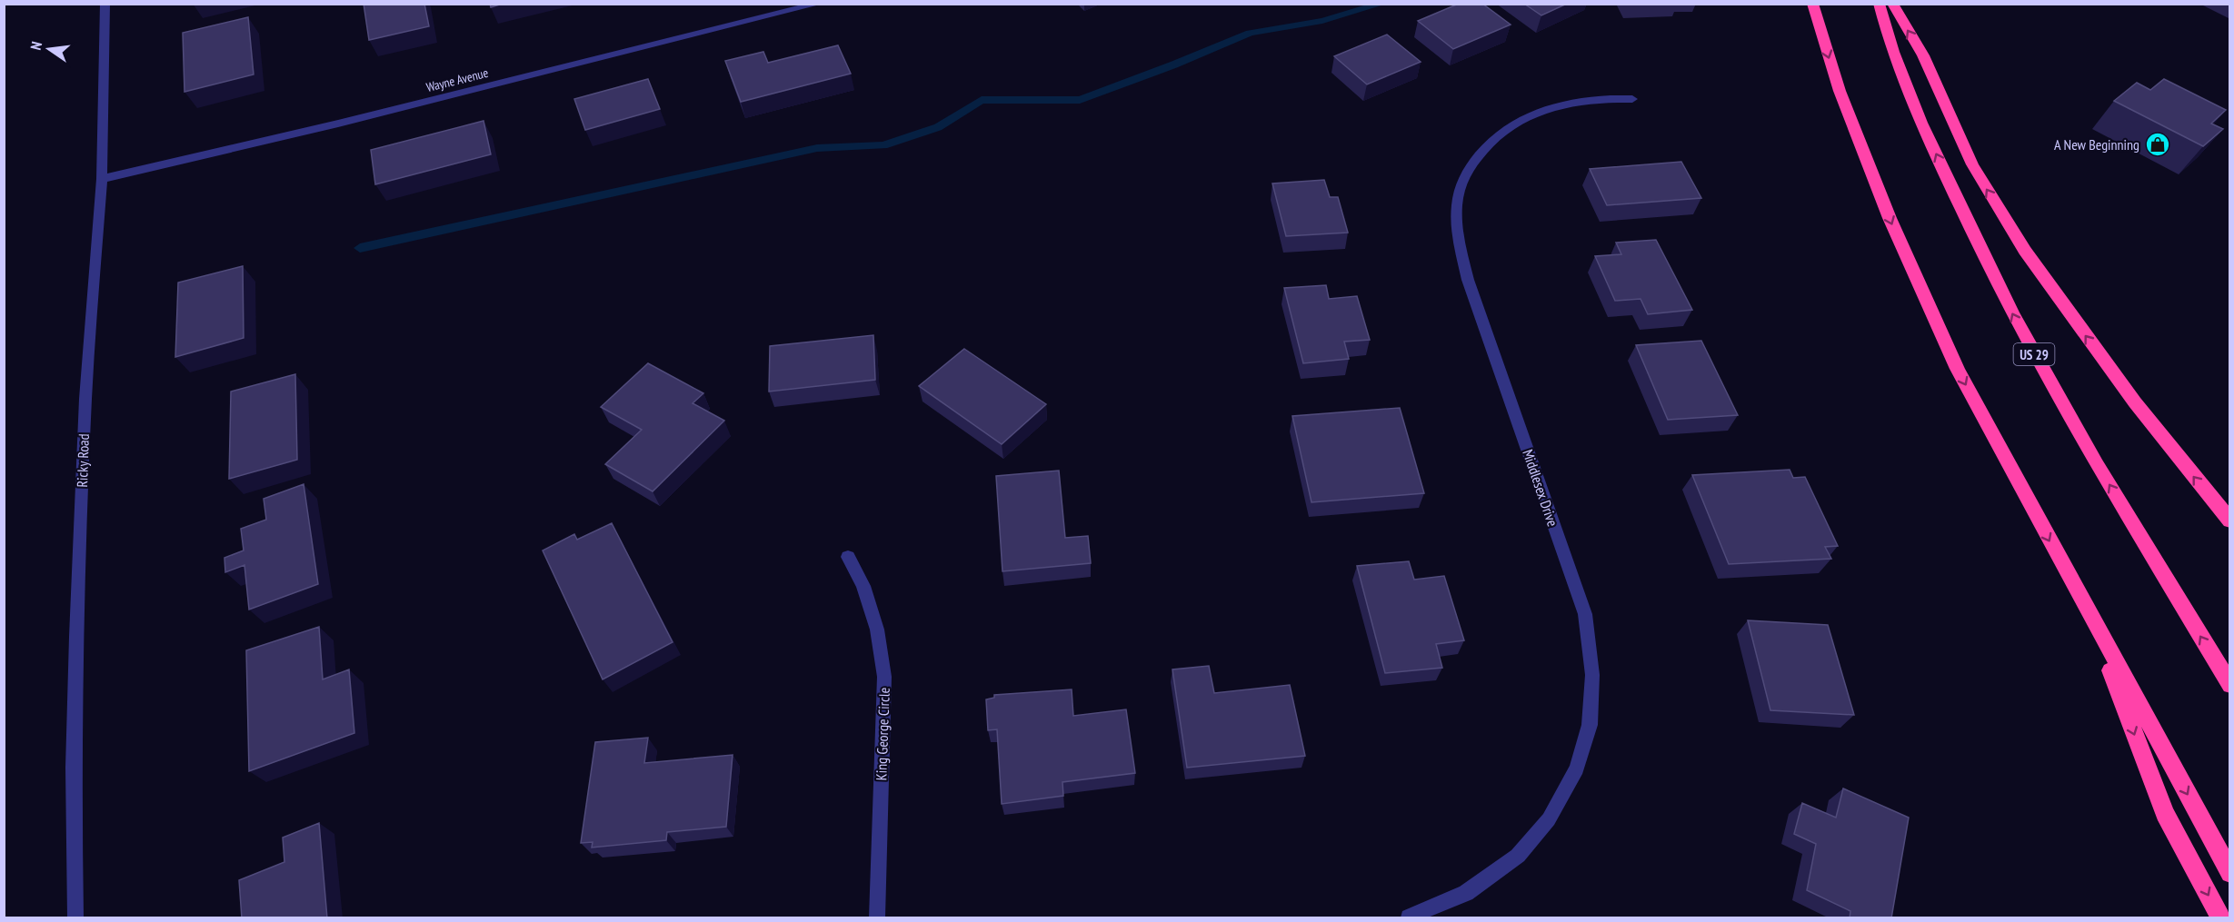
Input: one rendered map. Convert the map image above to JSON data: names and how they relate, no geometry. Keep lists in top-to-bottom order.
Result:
{
  "streets": {
    "highway": ["US 29"],
    "street": [
      "Wayne Avenue",
      "Ricky Road",
      "Middlesex Drive",
      "King George Circle"
    ]
  },
  "crossings": [
    ["Wayne Avenue", "Ricky Road"]
  ],
  "places": {
    "shop": ["A New Beginning"]
  },
  "north": "left"
}
